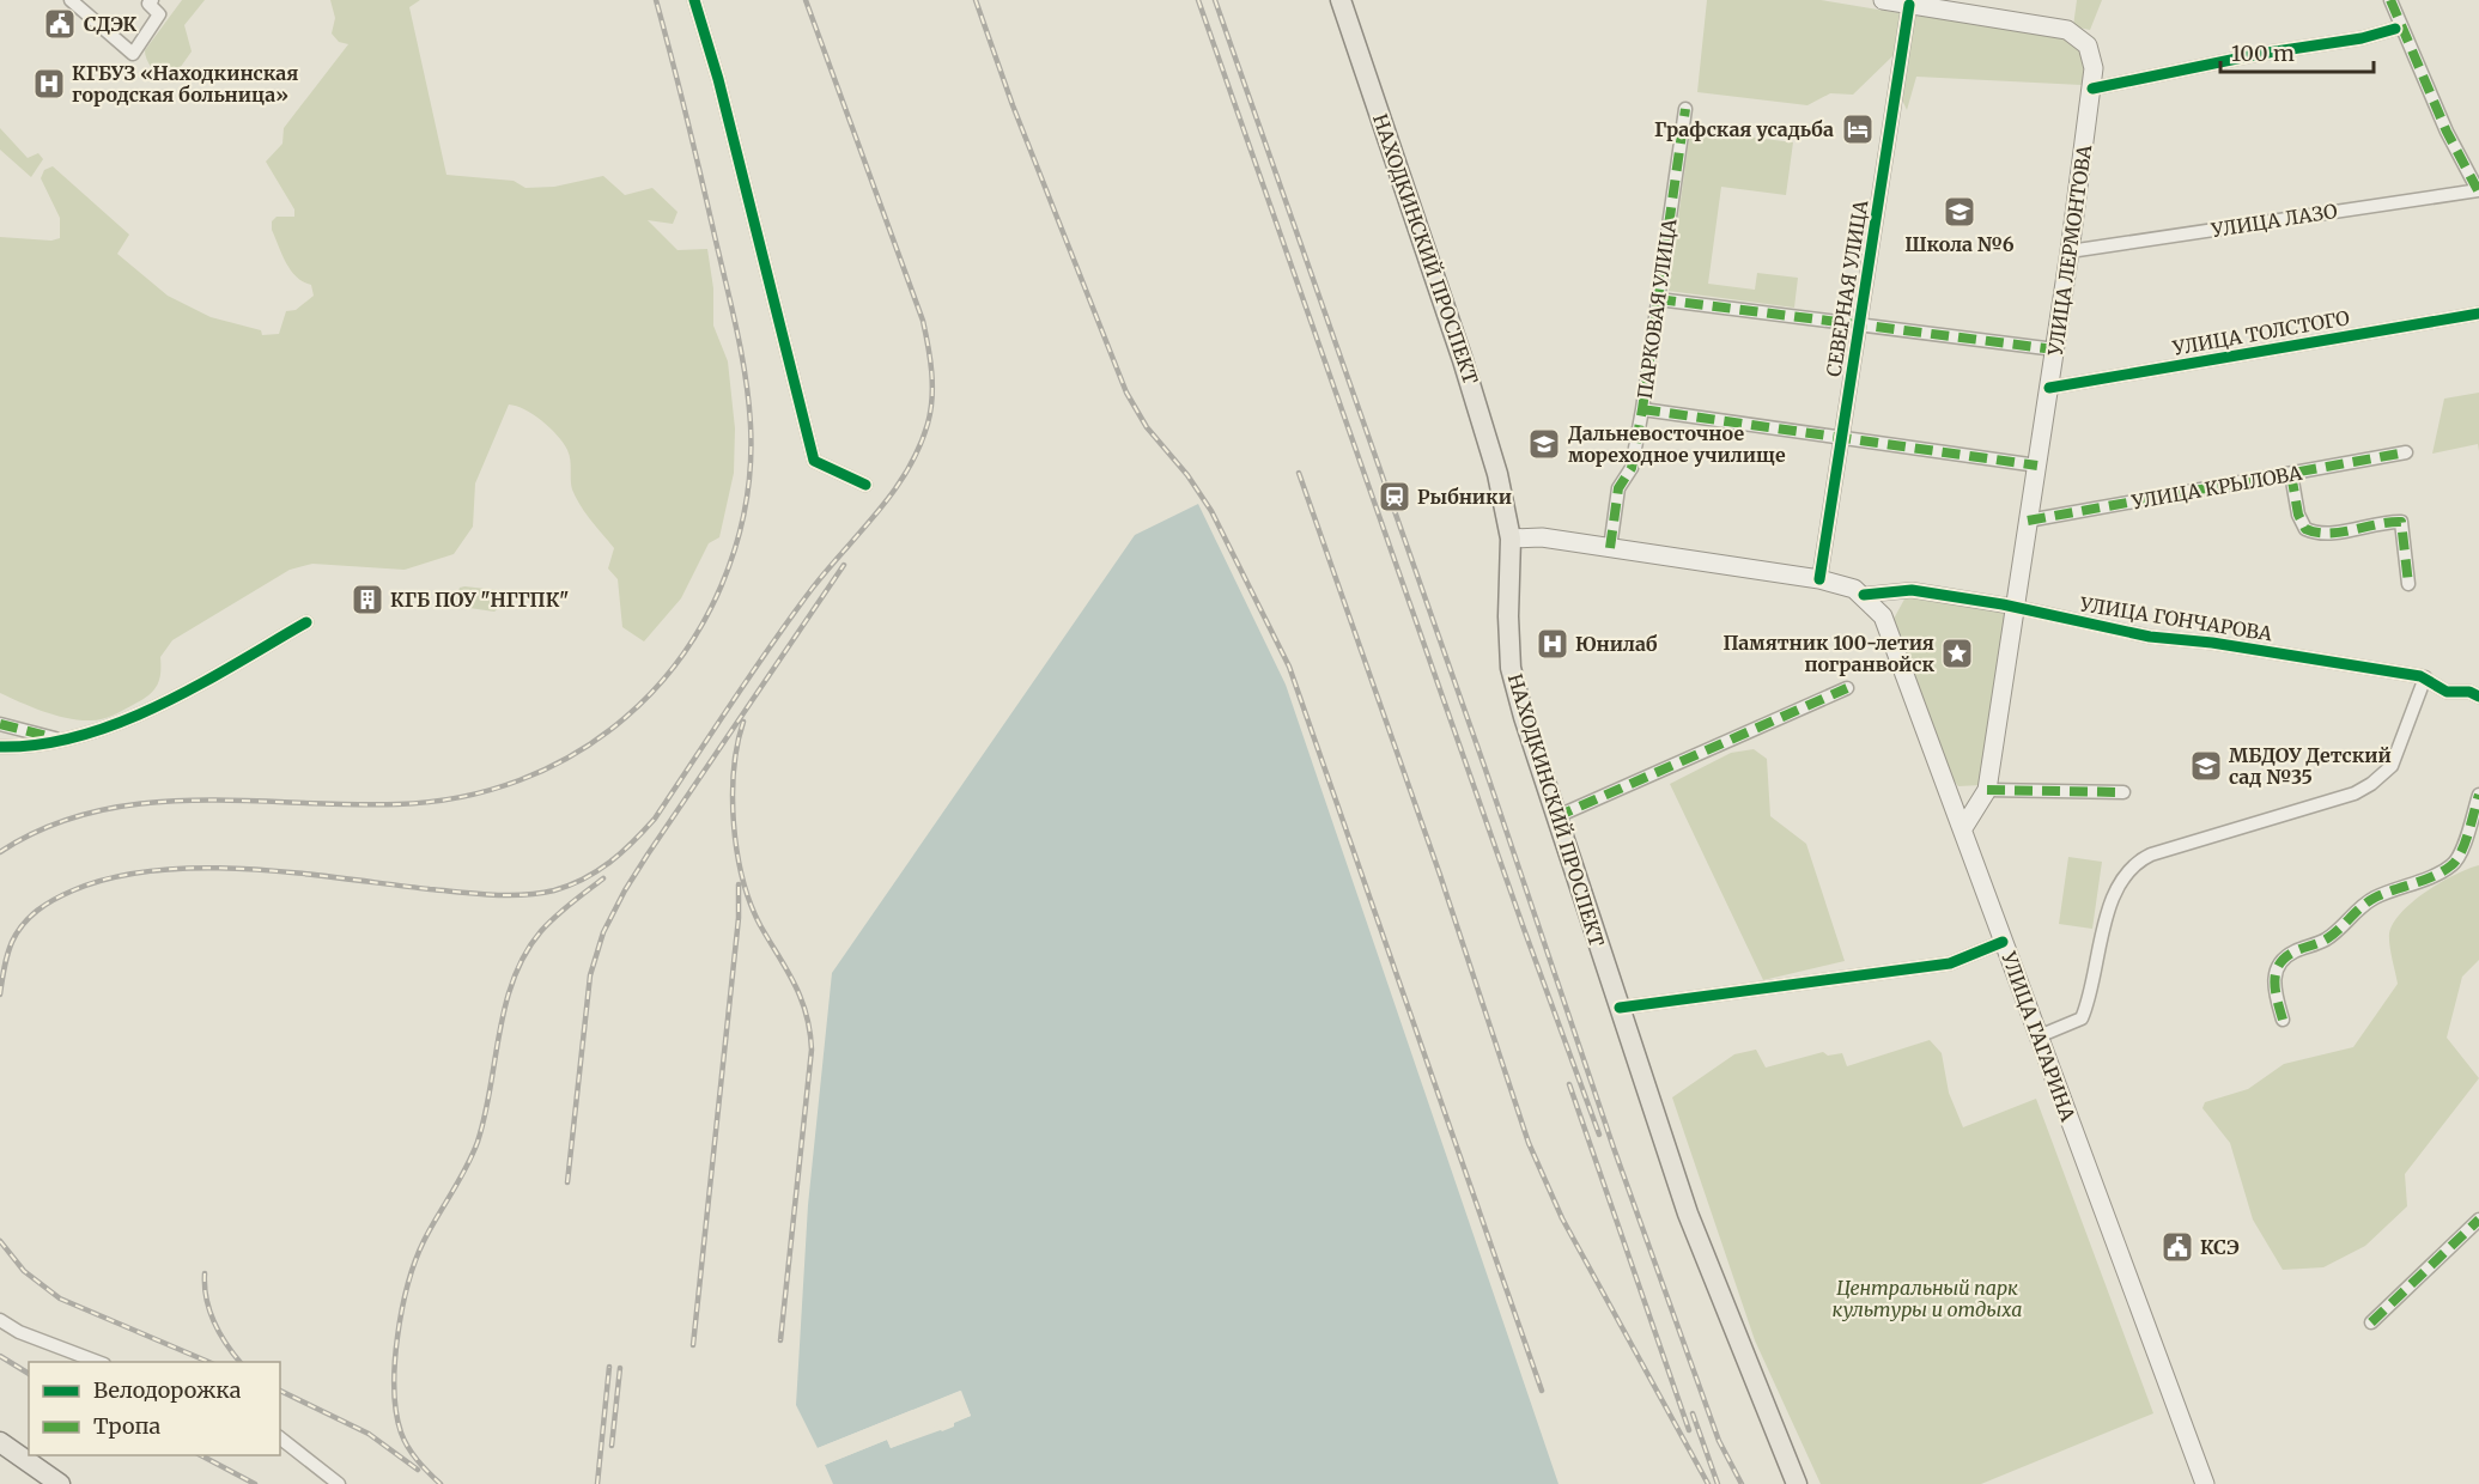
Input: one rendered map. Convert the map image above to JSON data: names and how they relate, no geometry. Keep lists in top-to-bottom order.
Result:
{
  "streets": {
    "main road": [
      "НАХОДКИНСКИЙ ПРОСПЕКТ",
      "УЛИЦА ЛЕРМОНТОВА",
      "УЛИЦА ГОНЧАРОВА",
      "УЛИЦА ГАГАРИНА"
    ],
    "street": [
      "УЛИЦА ЛАЗО",
      "СЕВЕРНАЯ УЛИЦА",
      "ПАРКОВАЯ УЛИЦА",
      "УЛИЦА ТОЛСТОГО",
      "УЛИЦА КРЫЛОВА"
    ]
  },
  "crossings": [
    ["УЛИЦА ЛАЗО", "УЛИЦА ЛЕРМОНТОВА"],
    ["НАХОДКИНСКИЙ ПРОСПЕКТ", "УЛИЦА ГОНЧАРОВА"],
    ["УЛИЦА ЛЕРМОНТОВА", "СЕВЕРНАЯ УЛИЦА"],
    ["УЛИЦА ЛЕРМОНТОВА", "УЛИЦА ТОЛСТОГО"],
    ["УЛИЦА ЛЕРМОНТОВА", "УЛИЦА КРЫЛОВА"],
    ["УЛИЦА ЛЕРМОНТОВА", "УЛИЦА ГОНЧАРОВА"],
    ["УЛИЦА ЛЕРМОНТОВА", "УЛИЦА ГАГАРИНА"],
    ["СЕВЕРНАЯ УЛИЦА", "УЛИЦА ГОНЧАРОВА"],
    ["ПАРКОВАЯ УЛИЦА", "УЛИЦА ГОНЧАРОВА"],
    ["УЛИЦА ГОНЧАРОВА", "УЛИЦА ГАГАРИНА"]
  ],
  "parks": ["Центральный парк культуры и отдыха"],
  "places": {
    "public building": ["СДЭК", "КСЭ"],
    "hospital": ["КГБУЗ «Находкинская городская больница»", "Юнилаб"],
    "hotel": ["Графская усадьба"],
    "school or university": ["Школа №6", "Дальневосточное мореходное училище", "МБДОУ Детский сад №35"],
    "station": ["Рыбники"],
    "building": ["КГБ ПОУ \"НГГПК\""],
    "place": ["Памятник 100-летия погранвойск"]
  },
  "legend": ["Велодорожка", "Тропа"],
  "scale_bar": "100 m"
}
